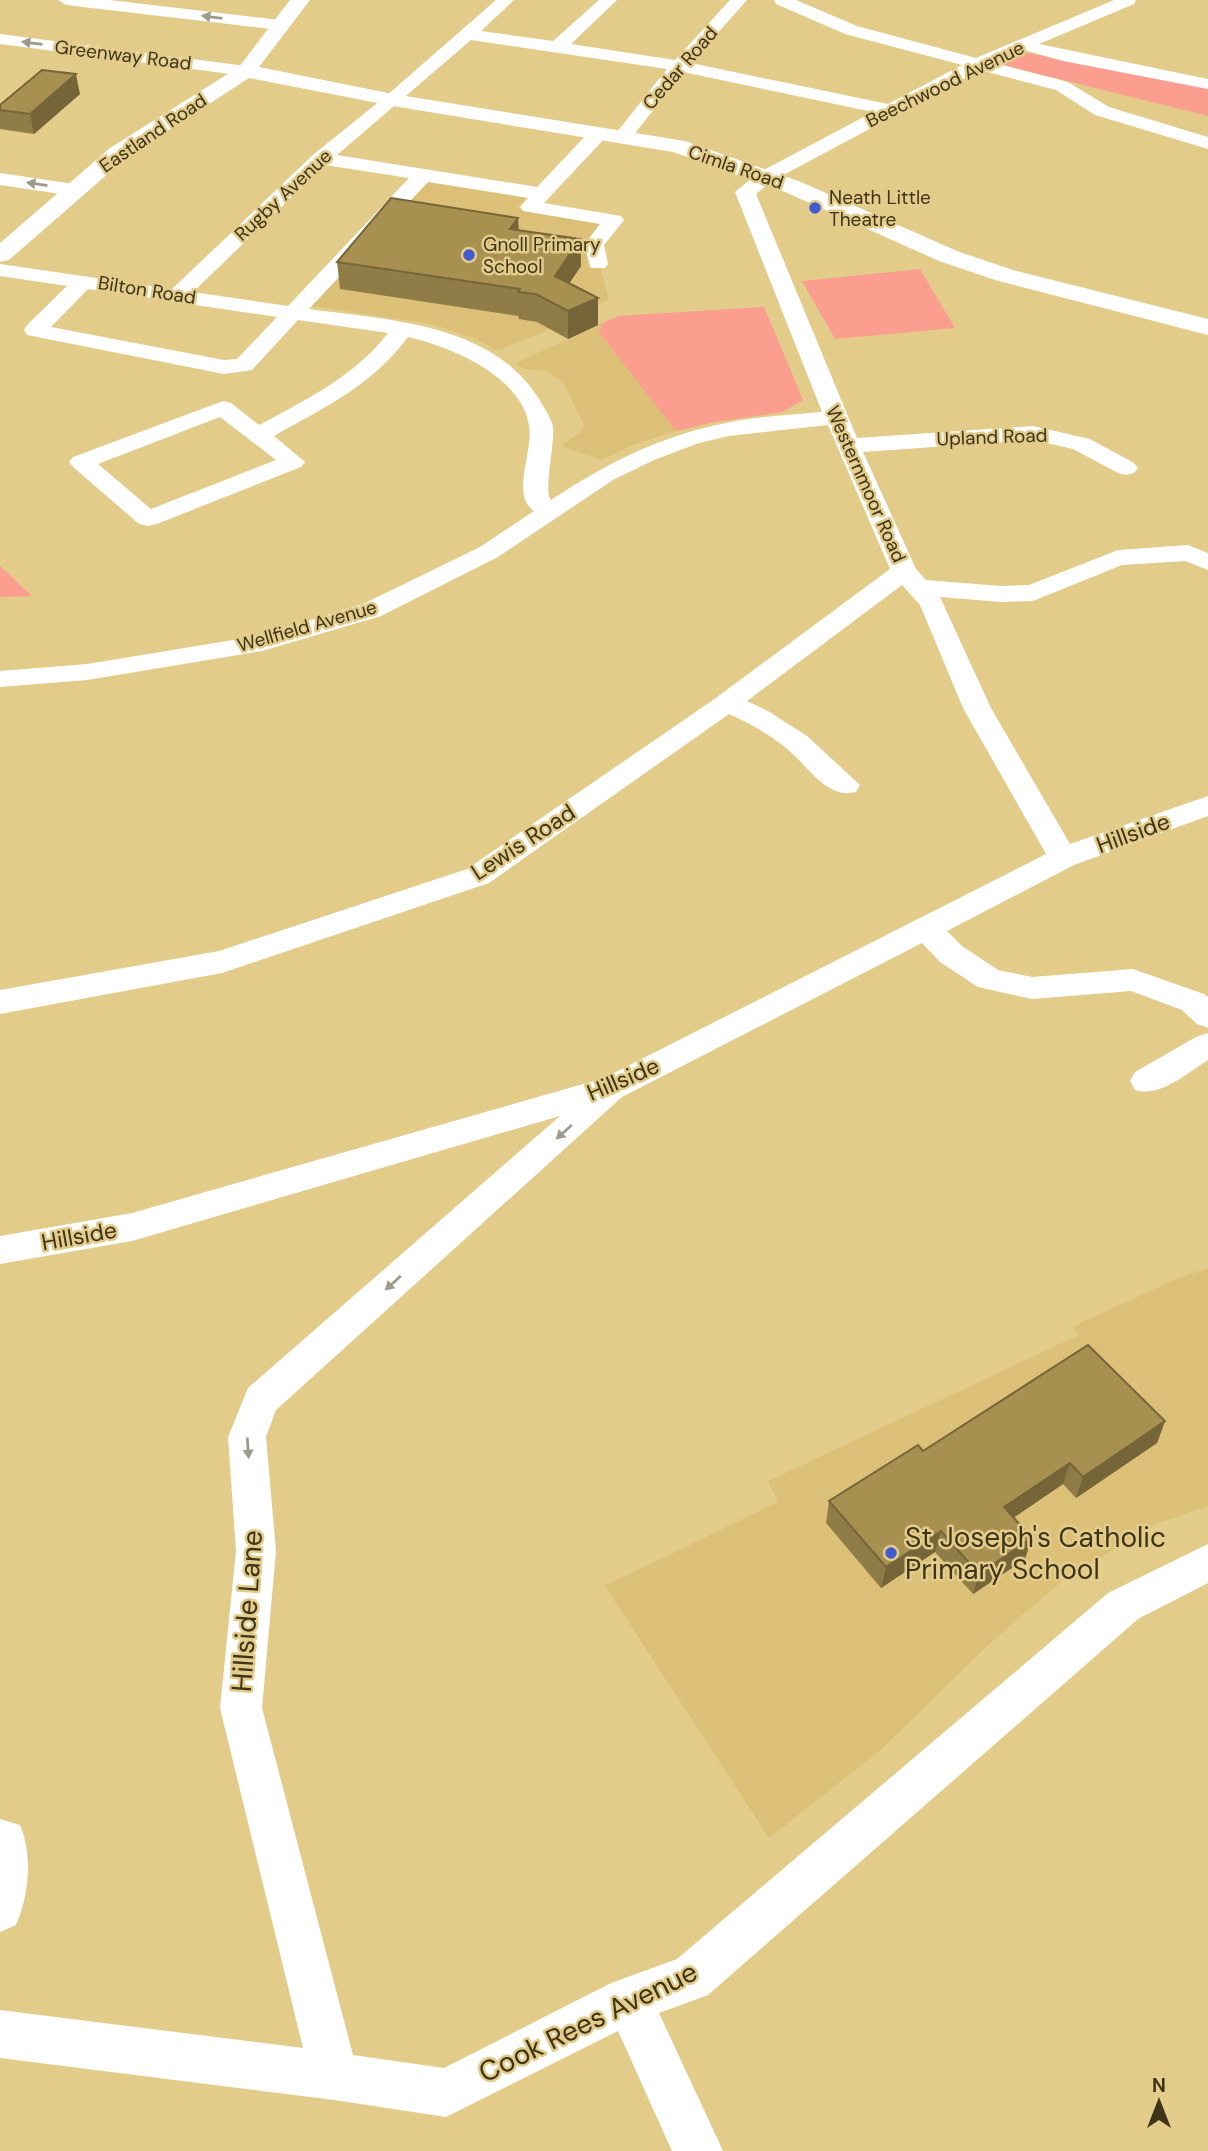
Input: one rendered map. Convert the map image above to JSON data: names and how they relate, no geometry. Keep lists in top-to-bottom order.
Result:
{
  "streets": {
    "main road": ["Eastland Road", "Cimla Road"],
    "street": [
      "Greenway Road",
      "Cedar Road",
      "Beechwood Avenue",
      "Rugby Avenue",
      "Bilton Road",
      "Upland Road",
      "Westernmoor Road",
      "Wellfield Avenue",
      "Hillside",
      "Lewis Road",
      "Hillside Lane",
      "Cook Rees Avenue"
    ]
  },
  "crossings": [
    ["Greenway Road", "Eastland Road"],
    ["Greenway Road", "Cimla Road"],
    ["Cedar Road", "Cimla Road"],
    ["Beechwood Avenue", "Cimla Road"],
    ["Beechwood Avenue", "Westernmoor Road"],
    ["Eastland Road", "Cimla Road"],
    ["Cimla Road", "Rugby Avenue"],
    ["Cimla Road", "Westernmoor Road"],
    ["Rugby Avenue", "Bilton Road"],
    ["Upland Road", "Westernmoor Road"],
    ["Westernmoor Road", "Wellfield Avenue"],
    ["Westernmoor Road", "Hillside"],
    ["Westernmoor Road", "Lewis Road"],
    ["Hillside", "Hillside Lane"],
    ["Hillside Lane", "Cook Rees Avenue"]
  ],
  "one_way": ["Hillside Lane"],
  "places": ["Neath Little Theatre", "Gnoll Primary School", "St Joseph's Catholic Primary School"],
  "north": "top"
}
